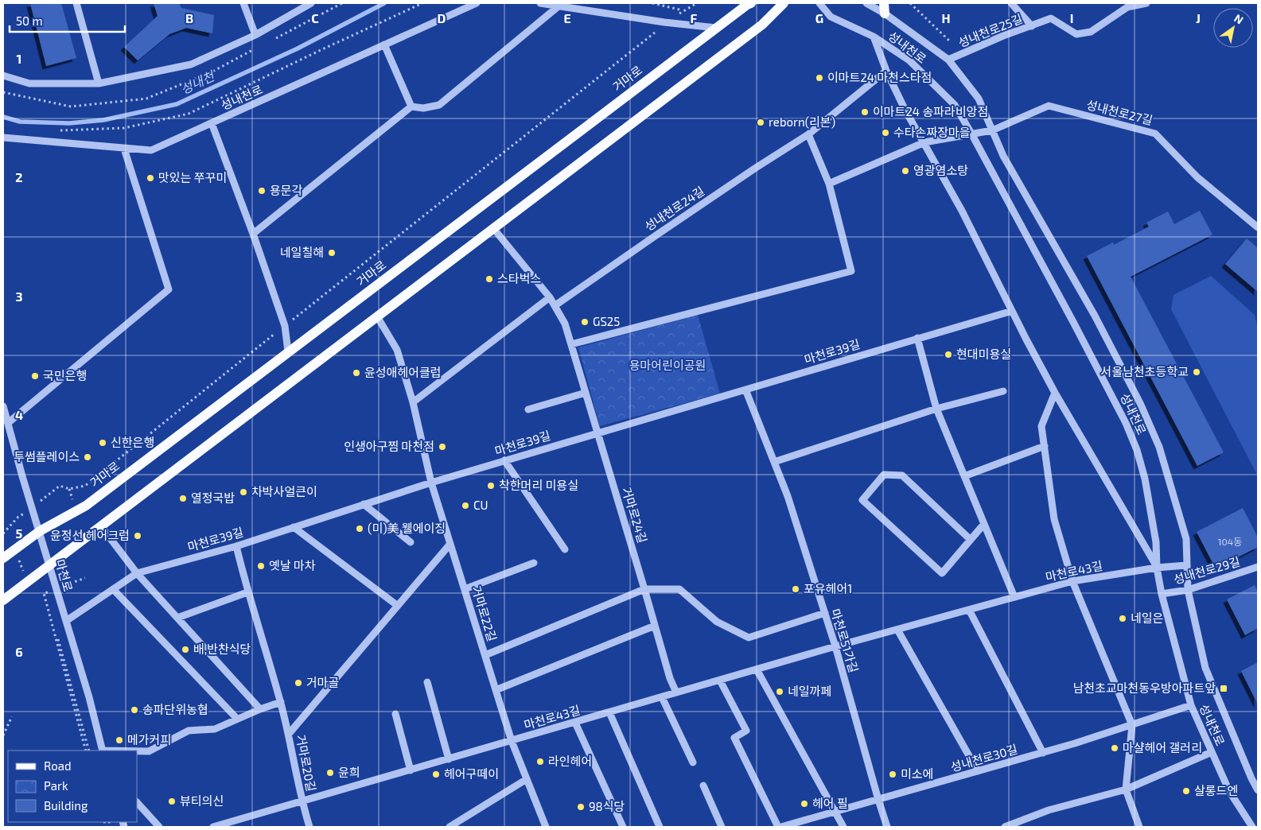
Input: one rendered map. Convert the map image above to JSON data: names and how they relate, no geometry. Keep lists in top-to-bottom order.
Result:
{
  "streets": {
    "main road": ["거마로"],
    "street": [
      "성내천로25길",
      "성내천로",
      "성내천로27길",
      "성내천로24길",
      "마천로39길",
      "거마로24길",
      "성내천로29길",
      "마천로43길",
      "마천로",
      "거마로22길",
      "마천로51가길",
      "성내천로30길",
      "거마로20길"
    ]
  },
  "crossings": [
    ["성내천로25길", "성내천로"],
    ["성내천로", "성내천로27길"],
    ["성내천로", "성내천로29길"],
    ["성내천로", "마천로43길"],
    ["성내천로", "성내천로30길"],
    ["거마로", "마천로"],
    ["성내천로24길", "거마로24길"],
    ["마천로39길", "거마로24길"],
    ["마천로39길", "마천로"],
    ["마천로39길", "거마로22길"],
    ["마천로39길", "마천로51가길"],
    ["마천로39길", "거마로20길"],
    ["거마로24길", "마천로43길"],
    ["마천로43길", "거마로22길"],
    ["마천로43길", "마천로51가길"],
    ["마천로43길", "거마로20길"],
    ["마천로51가길", "성내천로30길"]
  ],
  "water": ["성내천"],
  "parks": ["용마어린이공원"],
  "places": {
    "other": [
      "이마트24 마천스타점",
      "이마트24 송파라비앙점",
      "reborn(리본)",
      "수타손짜장마을",
      "영광염소탕",
      "맛있는 쭈꾸미",
      "용문각",
      "네일칠해",
      "스타벅스",
      "GS25",
      "현대미용실",
      "서울남천초등학교",
      "윤성애헤어클럽",
      "국민은행",
      "신한은행",
      "인생아구찜 마천점",
      "투썸플레이스",
      "착한머리 미용실",
      "차박사얼큰이",
      "열정국밥",
      "CU",
      "(미)美 웰에이징",
      "윤정선 헤어크럽",
      "옛날 마차",
      "포유헤어1",
      "네일은",
      "배,반찬식당",
      "거마골",
      "네일까페",
      "송파단위농협",
      "메가커피",
      "마샬헤어 갤러리",
      "라인헤어",
      "윤희",
      "헤어구떼이",
      "미소에",
      "살롱드엔",
      "뷰티의신",
      "헤어 필",
      "98식당"
    ],
    "transit": ["남천초교마천동우방아파트앞"]
  },
  "house_numbers": ["104동"],
  "legend": ["Road", "Park", "Building"],
  "scale_bar": "50 m",
  "north": "top right",
  "grid": {
    "columns": [
      "B",
      "C",
      "D",
      "E",
      "F",
      "G",
      "H",
      "I",
      "J"
    ],
    "rows": [
      "1",
      "2",
      "3",
      "4",
      "5",
      "6"
    ]
  }
}
